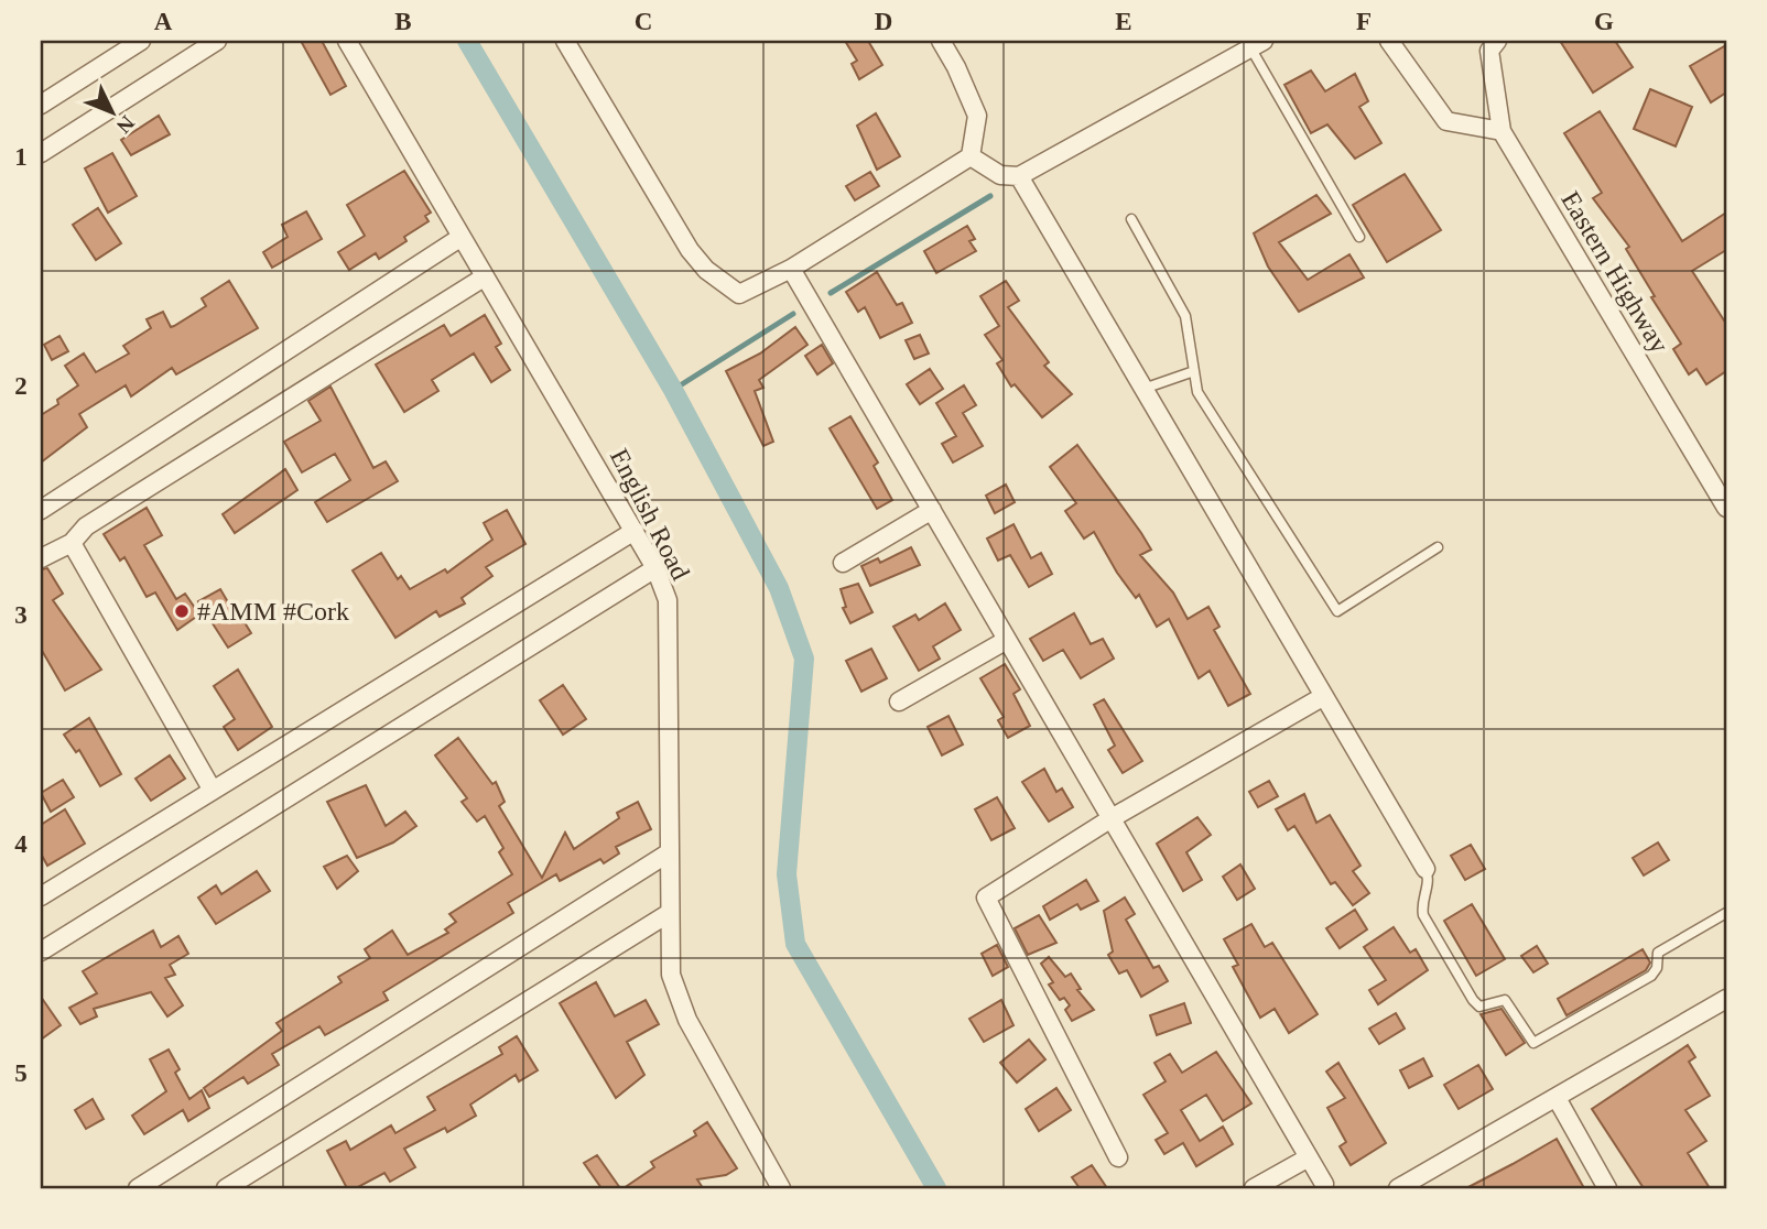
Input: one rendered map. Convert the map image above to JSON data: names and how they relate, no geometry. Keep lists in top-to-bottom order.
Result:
{
  "streets": {
    "street": ["Eastern Highway", "English Road"]
  },
  "places": ["#AMM #Cork"],
  "north": "bottom right",
  "grid": {
    "columns": [
      "A",
      "B",
      "C",
      "D",
      "E",
      "F",
      "G"
    ],
    "rows": [
      "1",
      "2",
      "3",
      "4",
      "5"
    ]
  }
}
